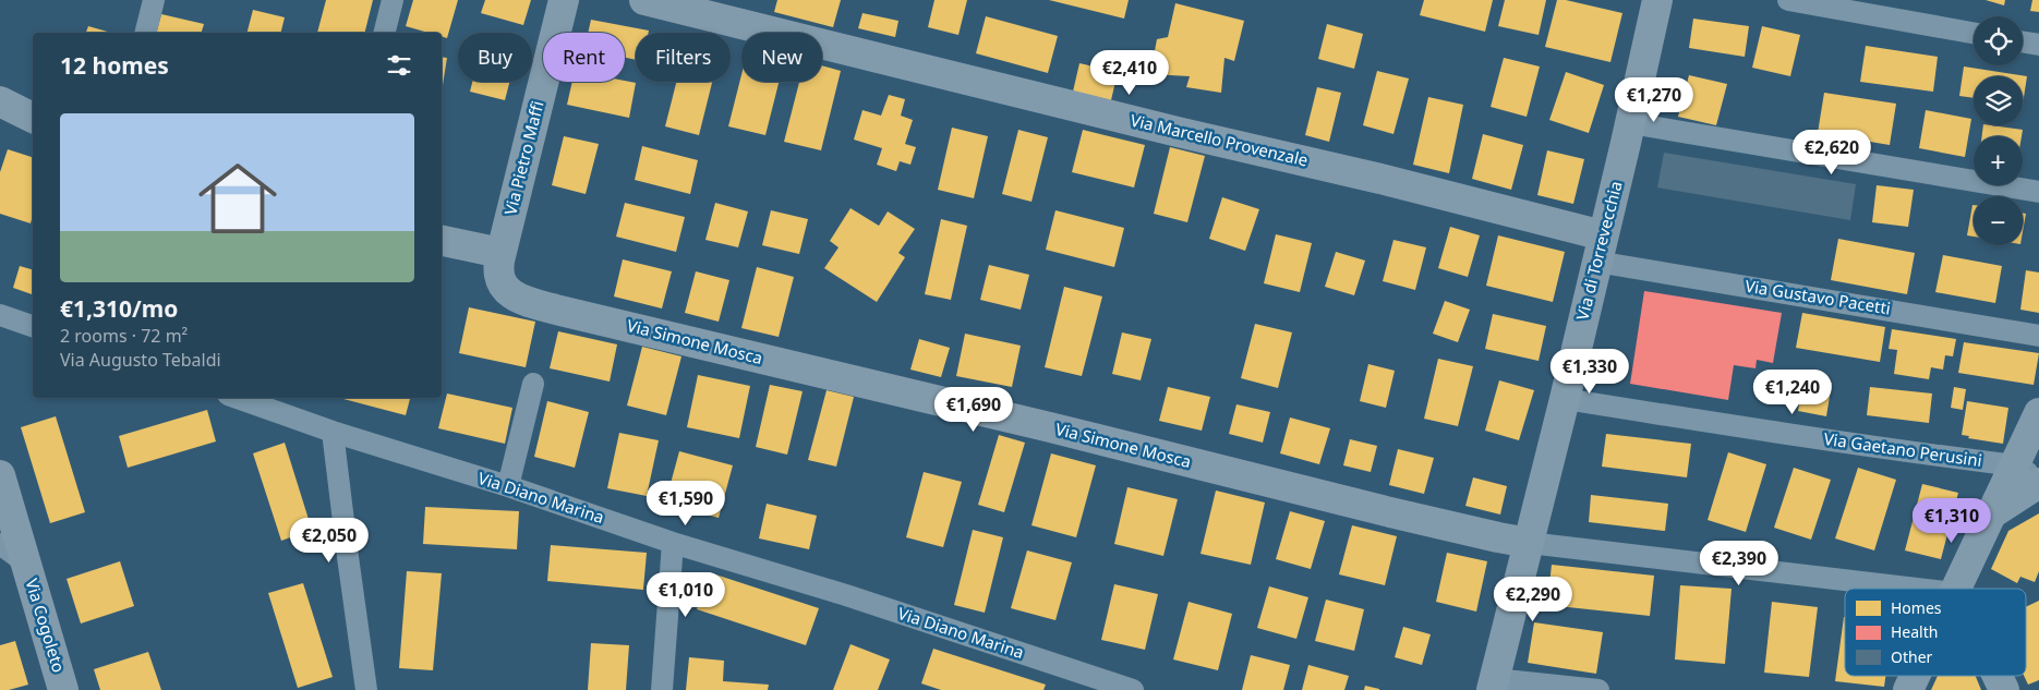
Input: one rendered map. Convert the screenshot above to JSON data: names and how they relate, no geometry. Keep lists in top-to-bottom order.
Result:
{
  "streets": {
    "street": [
      "Via Marcello Provenzale",
      "Via Pietro Maffi",
      "Via di Torrevecchia",
      "Via Gustavo Pacetti",
      "Via Simone Mosca",
      "Via Gaetano Perusini",
      "Via Diano Marina",
      "Via Cogoleto"
    ]
  },
  "crossings": [
    ["Via Marcello Provenzale", "Via di Torrevecchia"],
    ["Via Marcello Provenzale", "Via Gustavo Pacetti"],
    ["Via Pietro Maffi", "Via Simone Mosca"],
    ["Via di Torrevecchia", "Via Gustavo Pacetti"],
    ["Via di Torrevecchia", "Via Simone Mosca"],
    ["Via di Torrevecchia", "Via Gaetano Perusini"]
  ],
  "legend": ["Homes", "Health", "Other"],
  "page": {
    "map_buttons": ["+", "−"],
    "chip": [
      "Buy",
      "Rent",
      "Filters",
      "New"
    ],
    "heading": "12 homes",
    "price": [
      "€2,410",
      "€1,270",
      "€2,620",
      "€1,330",
      "€1,240",
      "€1,690",
      "€1,590",
      "€1,310",
      "€2,050",
      "€2,390",
      "€1,010",
      "€2,290"
    ],
    "list": [
      {
        "name": "€1,310/mo",
        "note": "2 rooms · 72 m² · Via Augusto Tebaldi"
      }
    ]
  }
}
